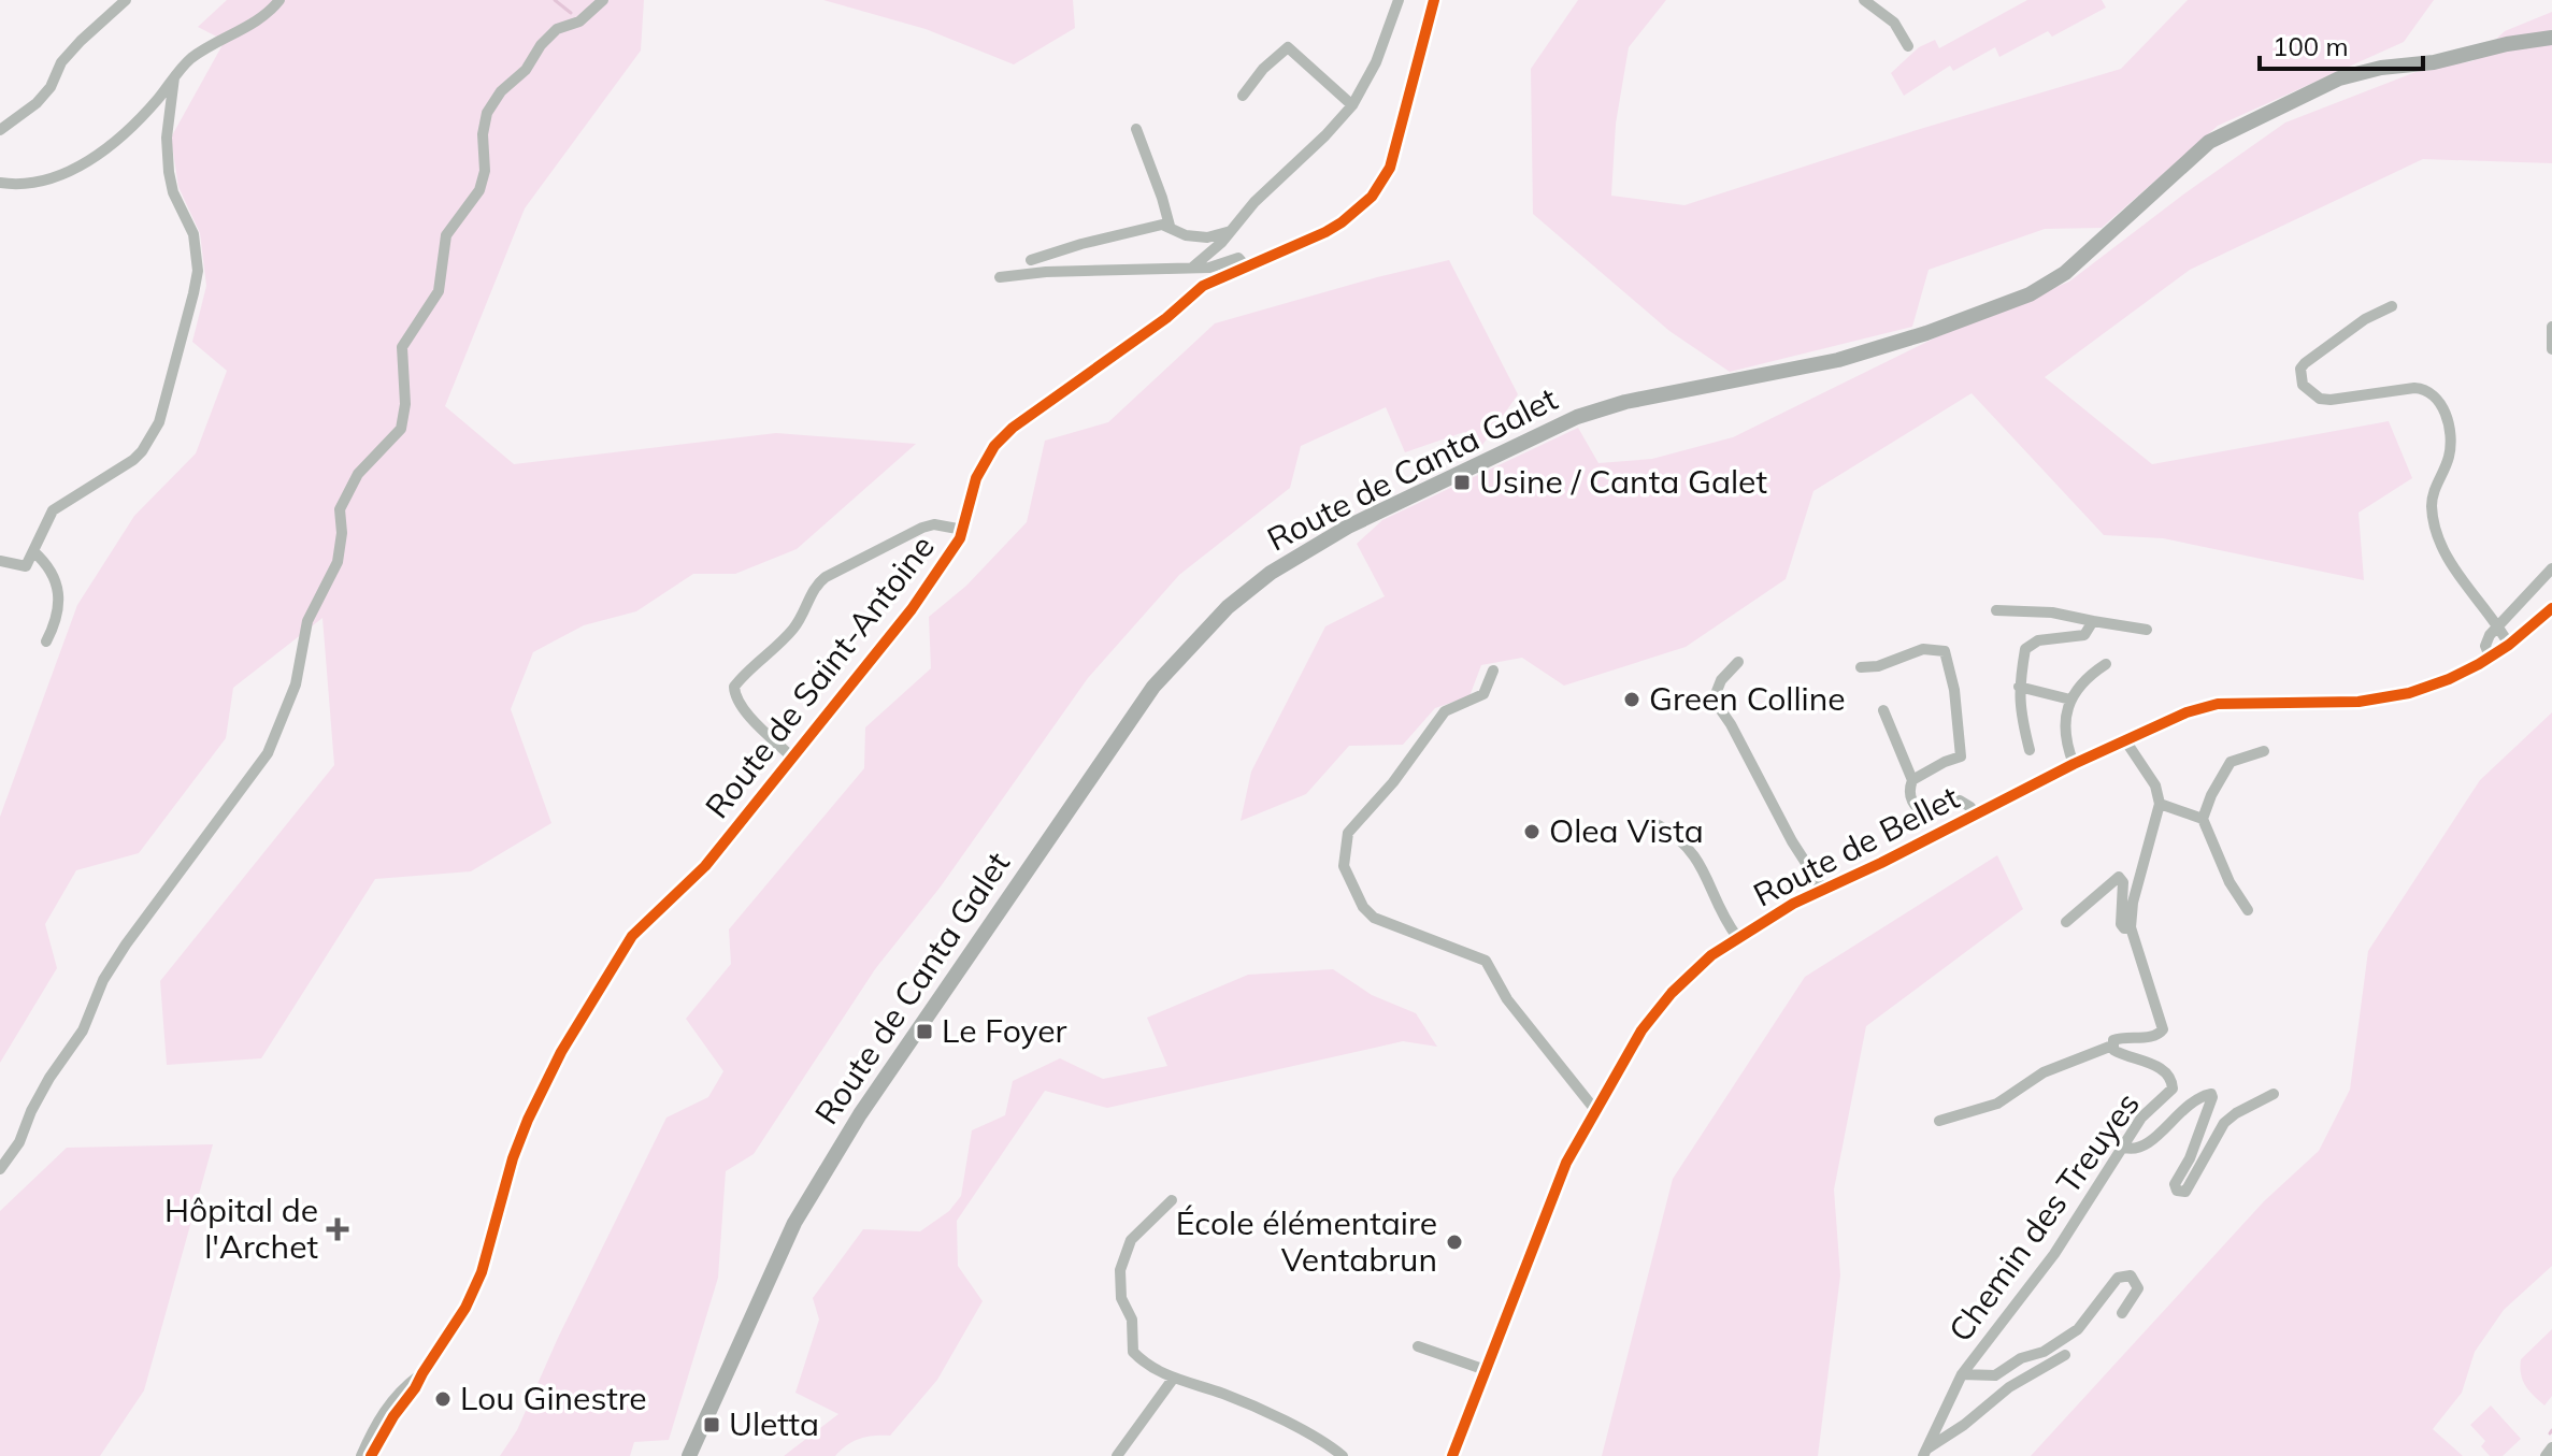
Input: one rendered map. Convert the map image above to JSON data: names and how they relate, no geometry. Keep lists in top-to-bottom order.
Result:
{
  "streets": {
    "main road": ["Route de Canta Galet"],
    "street": ["Route de Saint-Antoine", "Route de Bellet", "Chemin des Treuyes"]
  },
  "places": {
    "transit": ["Usine / Canta Galet", "Le Foyer", "Uletta"],
    "other": [
      "Green Colline",
      "Olea Vista",
      "École élémentaire Ventabrun",
      "Lou Ginestre"
    ],
    "health": ["Hôpital de l'Archet"]
  },
  "scale_bar": "100 m"
}
